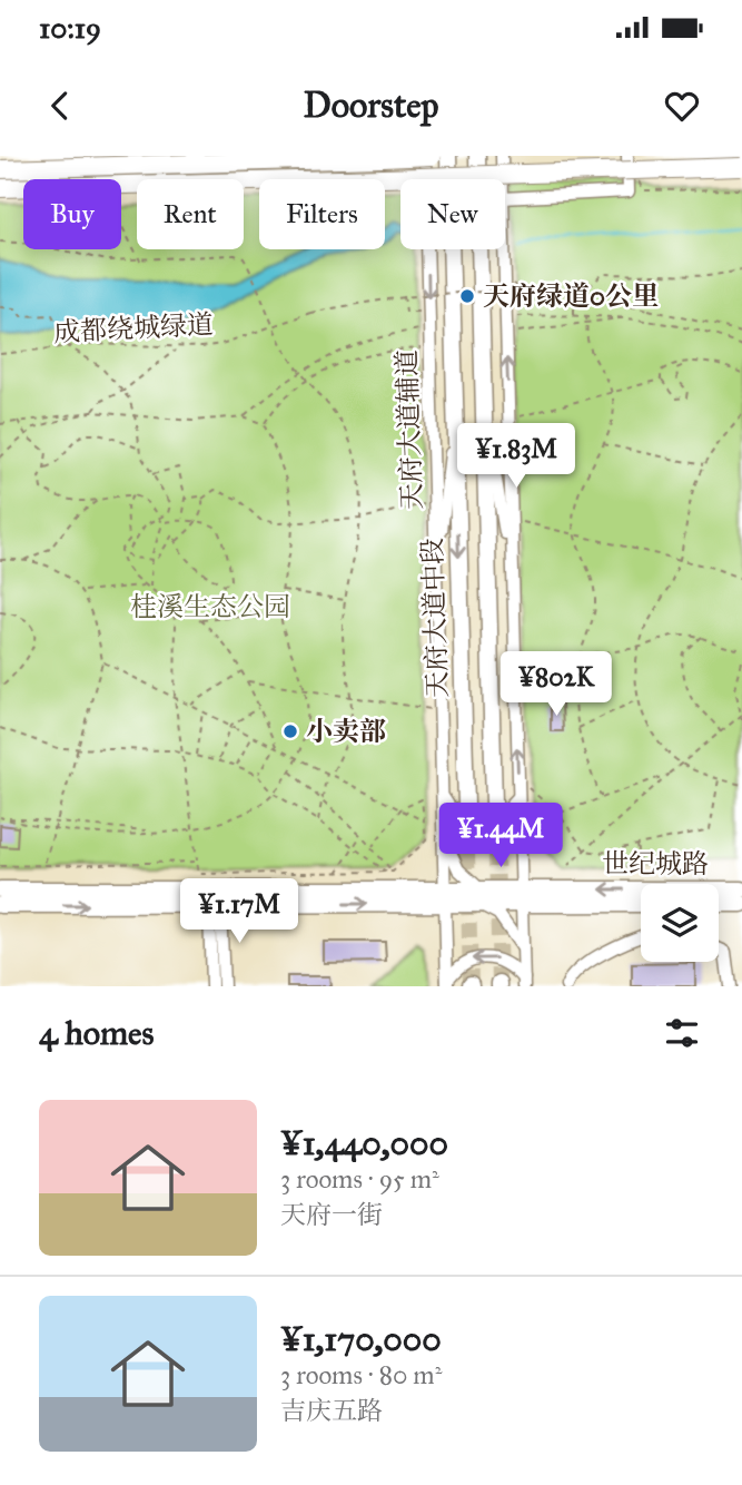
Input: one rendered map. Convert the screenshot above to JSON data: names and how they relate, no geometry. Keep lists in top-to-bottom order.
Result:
{
  "streets": {
    "main road": ["天府大道中段", "世纪城路"],
    "street": ["天府大道辅道"],
    "path": ["成都绕城绿道"]
  },
  "parks": ["桂溪生态公园"],
  "places": ["天府绿道0公里", "小卖部"],
  "page": {
    "status": "10:19",
    "header": "Doorstep",
    "chip": [
      "Buy",
      "Rent",
      "Filters",
      "New"
    ],
    "price": [
      "¥1.83M",
      "¥802K",
      "¥1.44M",
      "¥1.17M"
    ],
    "heading": "4 homes",
    "list": [
      {
        "name": "¥1,440,000",
        "note": "3 rooms · 95 m² · 天府一街"
      },
      {
        "name": "¥1,170,000",
        "note": "3 rooms · 80 m² · 吉庆五路"
      }
    ]
  }
}
